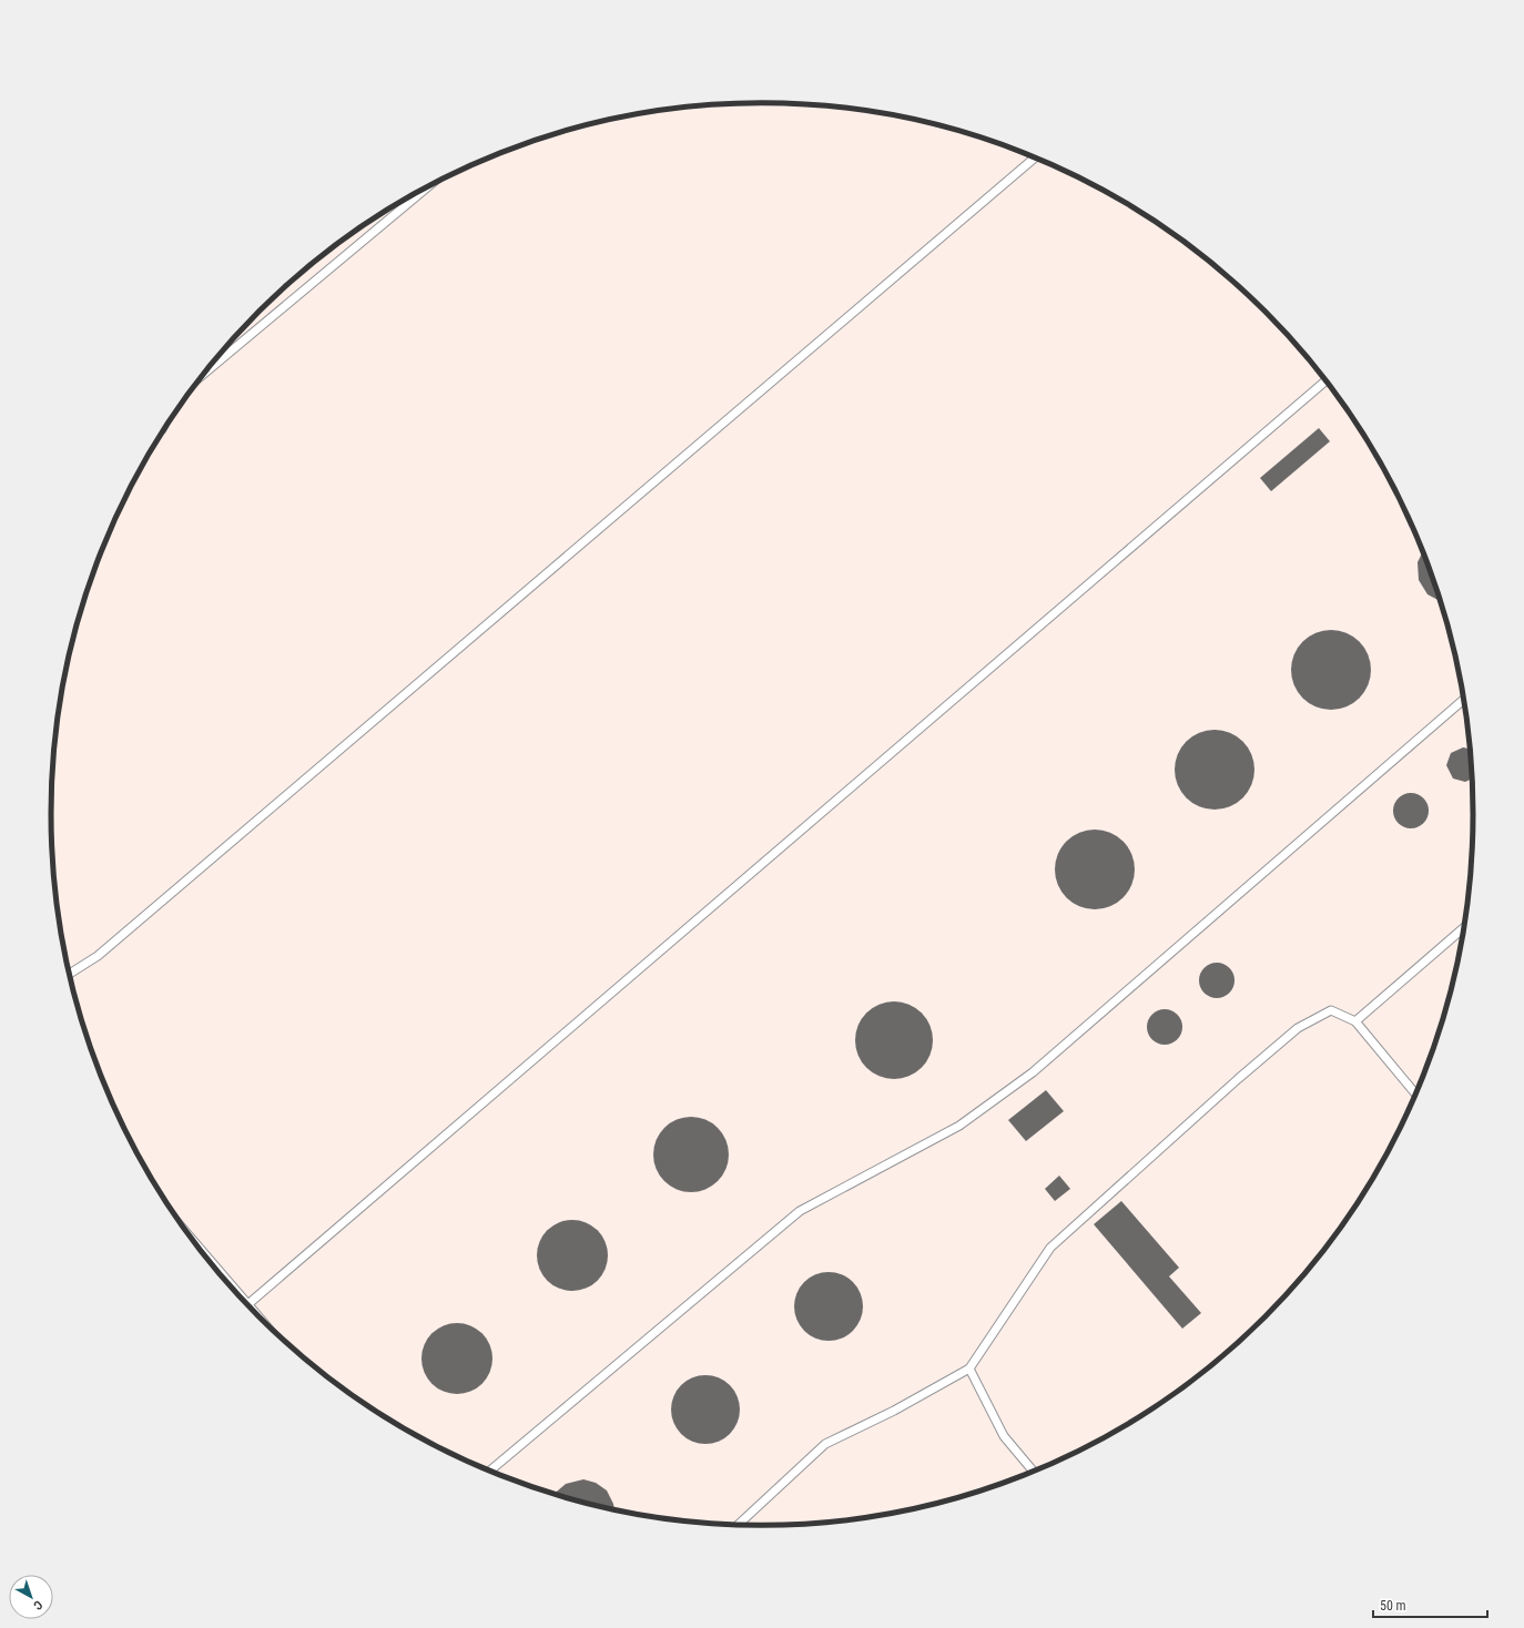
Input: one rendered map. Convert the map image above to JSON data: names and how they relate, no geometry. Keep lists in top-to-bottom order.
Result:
{
  "scale_bar": "50 m",
  "north": "bottom right"
}
